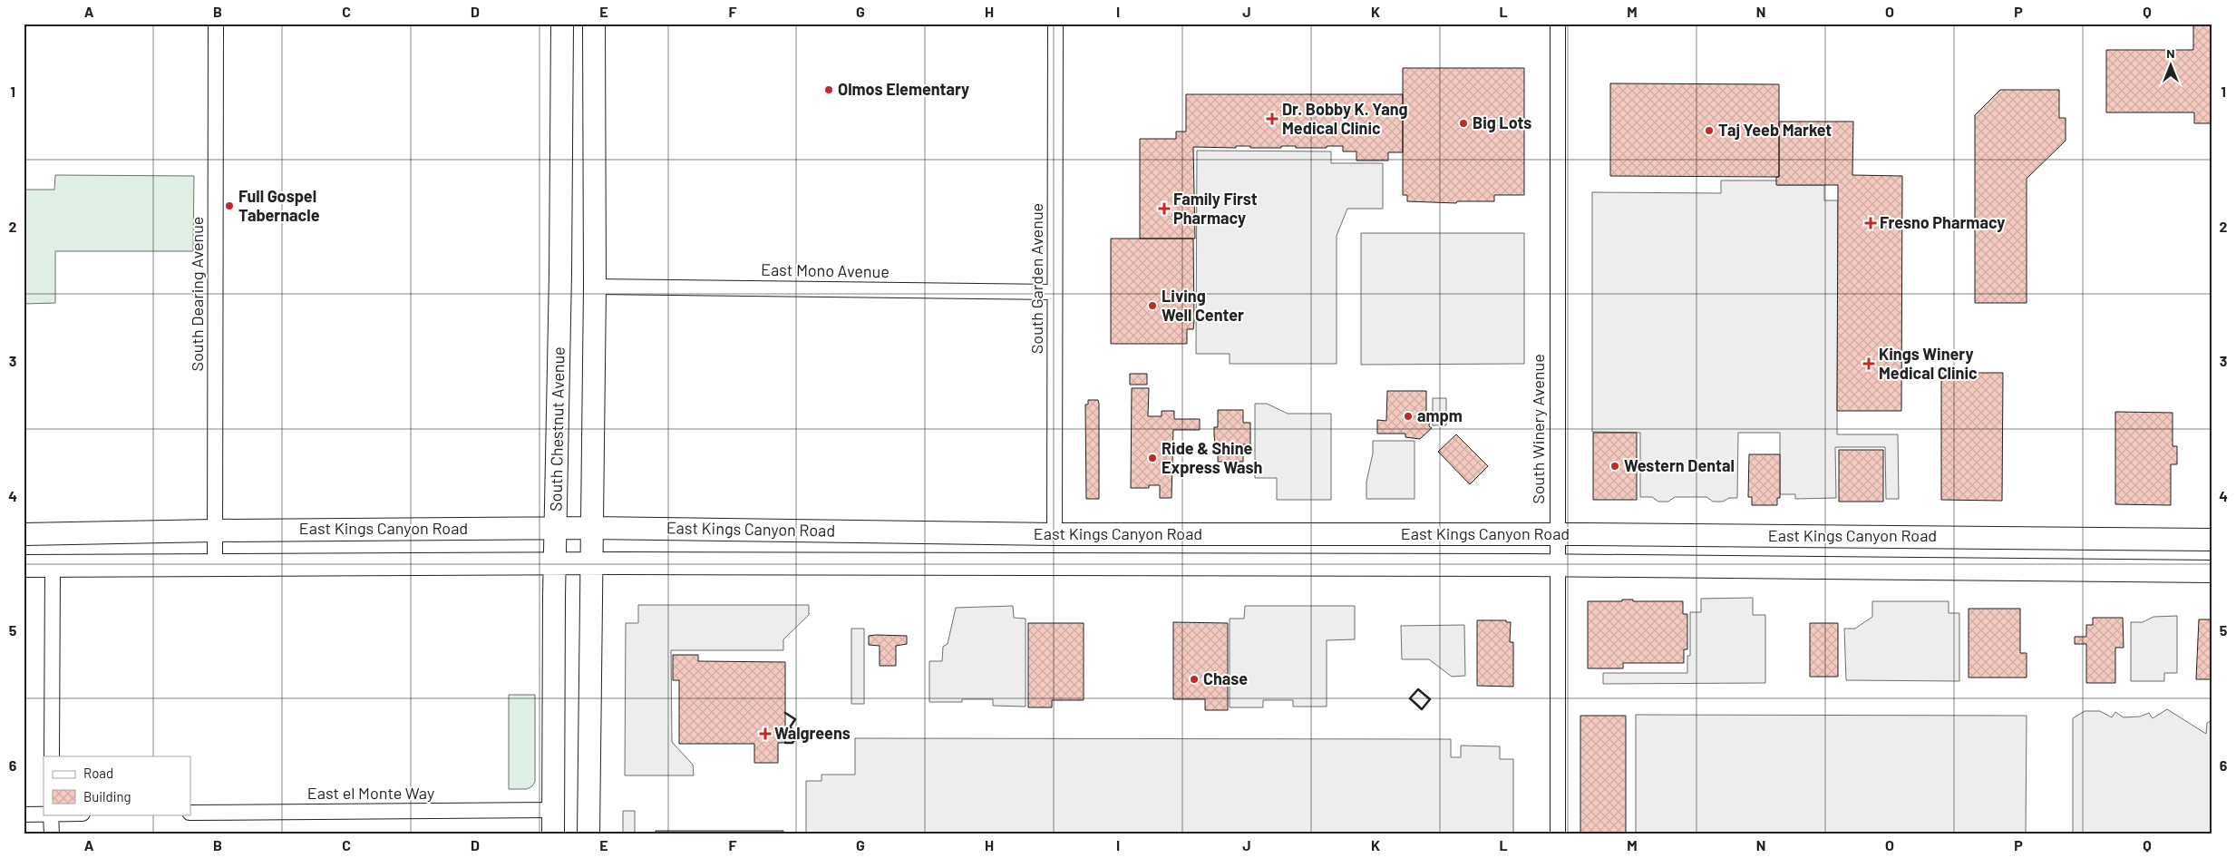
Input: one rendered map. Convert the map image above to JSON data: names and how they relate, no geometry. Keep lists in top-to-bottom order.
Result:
{
  "streets": {
    "main road": ["South Chestnut Avenue", "East Kings Canyon Road"],
    "street": [
      "East Mono Avenue",
      "South Garden Avenue",
      "South Dearing Avenue",
      "South Winery Avenue",
      "East el Monte Way"
    ]
  },
  "crossings": [
    ["East Mono Avenue", "South Garden Avenue"],
    ["South Garden Avenue", "East Kings Canyon Road"],
    ["South Dearing Avenue", "East Kings Canyon Road"],
    ["South Chestnut Avenue", "East Kings Canyon Road"],
    ["South Chestnut Avenue", "East el Monte Way"],
    ["South Winery Avenue", "East Kings Canyon Road"]
  ],
  "places": {
    "other": [
      "Olmos Elementary",
      "Big Lots",
      "Taj Yeeb Market",
      "Full Gospel Tabernacle",
      "Living Well Center",
      "ampm",
      "Ride & Shine Express Wash",
      "Western Dental",
      "Chase"
    ],
    "health": [
      "Dr. Bobby K. Yang Medical Clinic",
      "Family First Pharmacy",
      "Fresno Pharmacy",
      "Kings Winery Medical Clinic",
      "Walgreens"
    ]
  },
  "legend": ["Road", "Building"],
  "north": "top",
  "grid": {
    "columns": [
      "A",
      "B",
      "C",
      "D",
      "E",
      "F",
      "G",
      "H",
      "I",
      "J",
      "K",
      "L",
      "M",
      "N",
      "O",
      "P",
      "Q"
    ],
    "rows": [
      "1",
      "2",
      "3",
      "4",
      "5",
      "6"
    ]
  }
}
